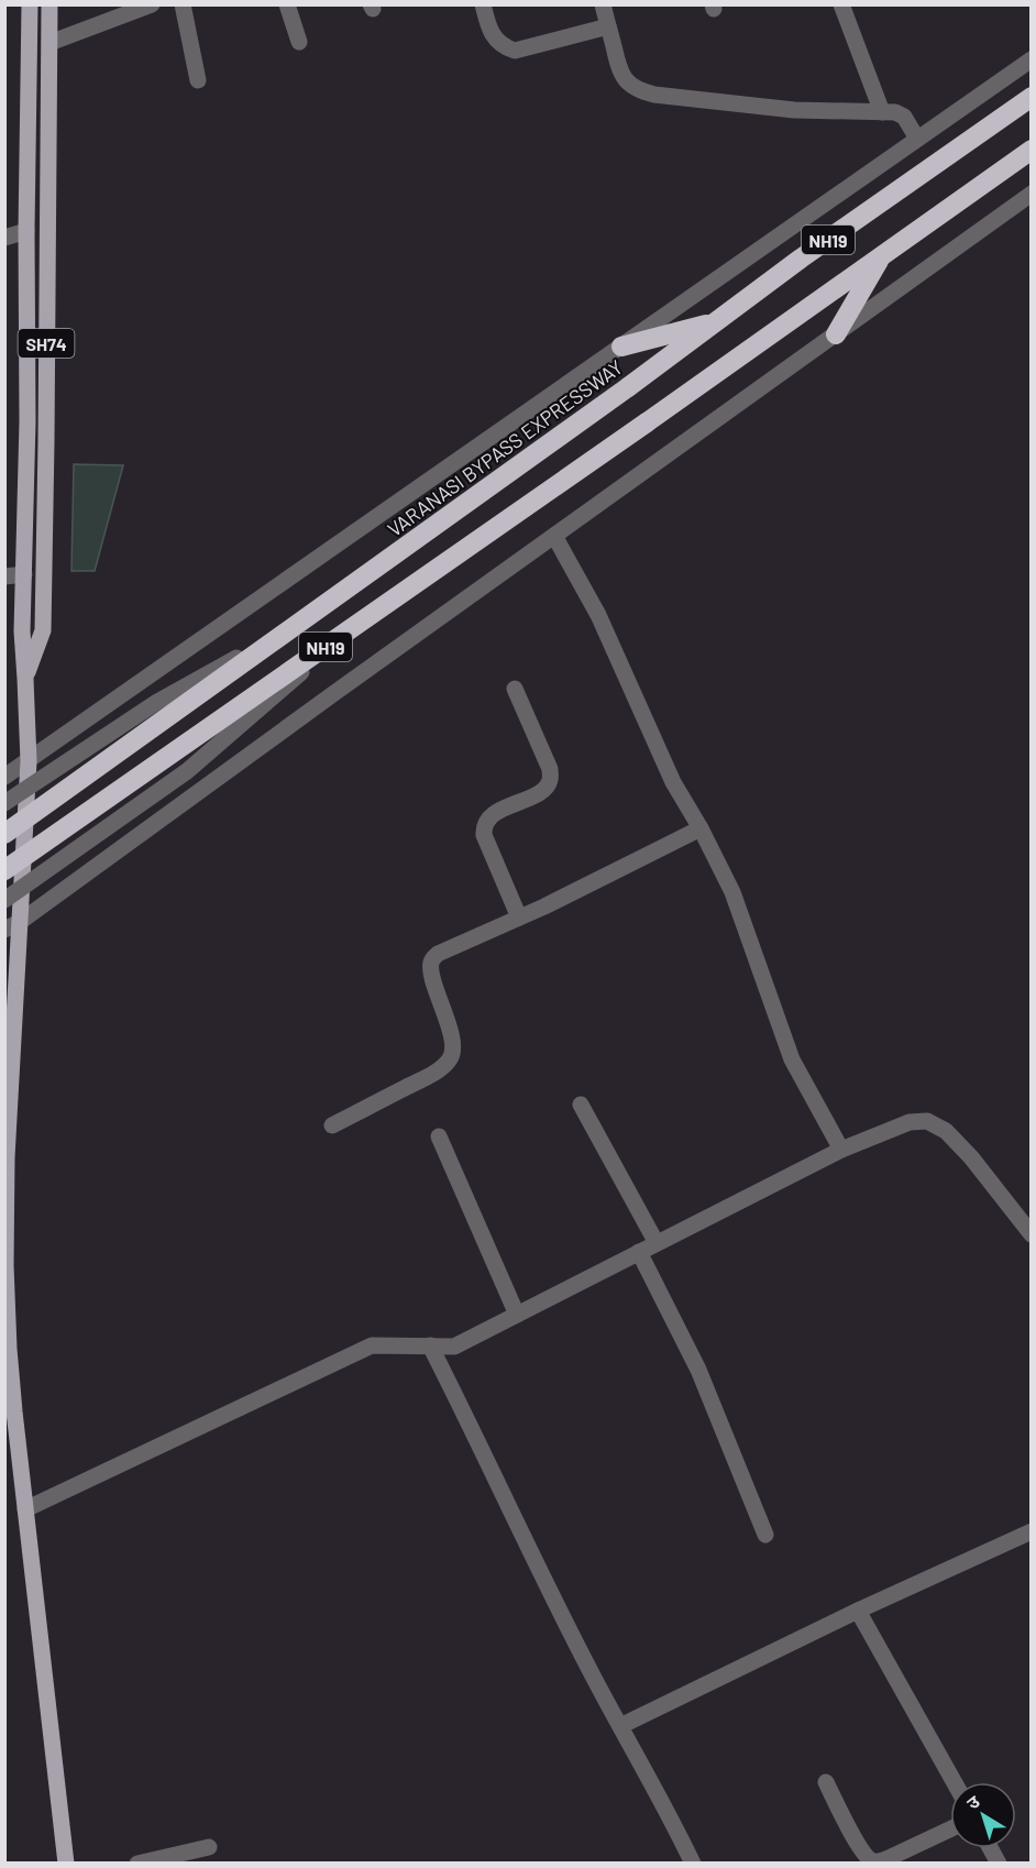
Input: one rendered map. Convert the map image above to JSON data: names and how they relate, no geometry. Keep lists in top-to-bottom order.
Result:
{
  "streets": {
    "highway": ["NH19", "VARANASI BYPASS EXPRESSWAY"],
    "main road": ["SH74"]
  },
  "north": "top left"
}
